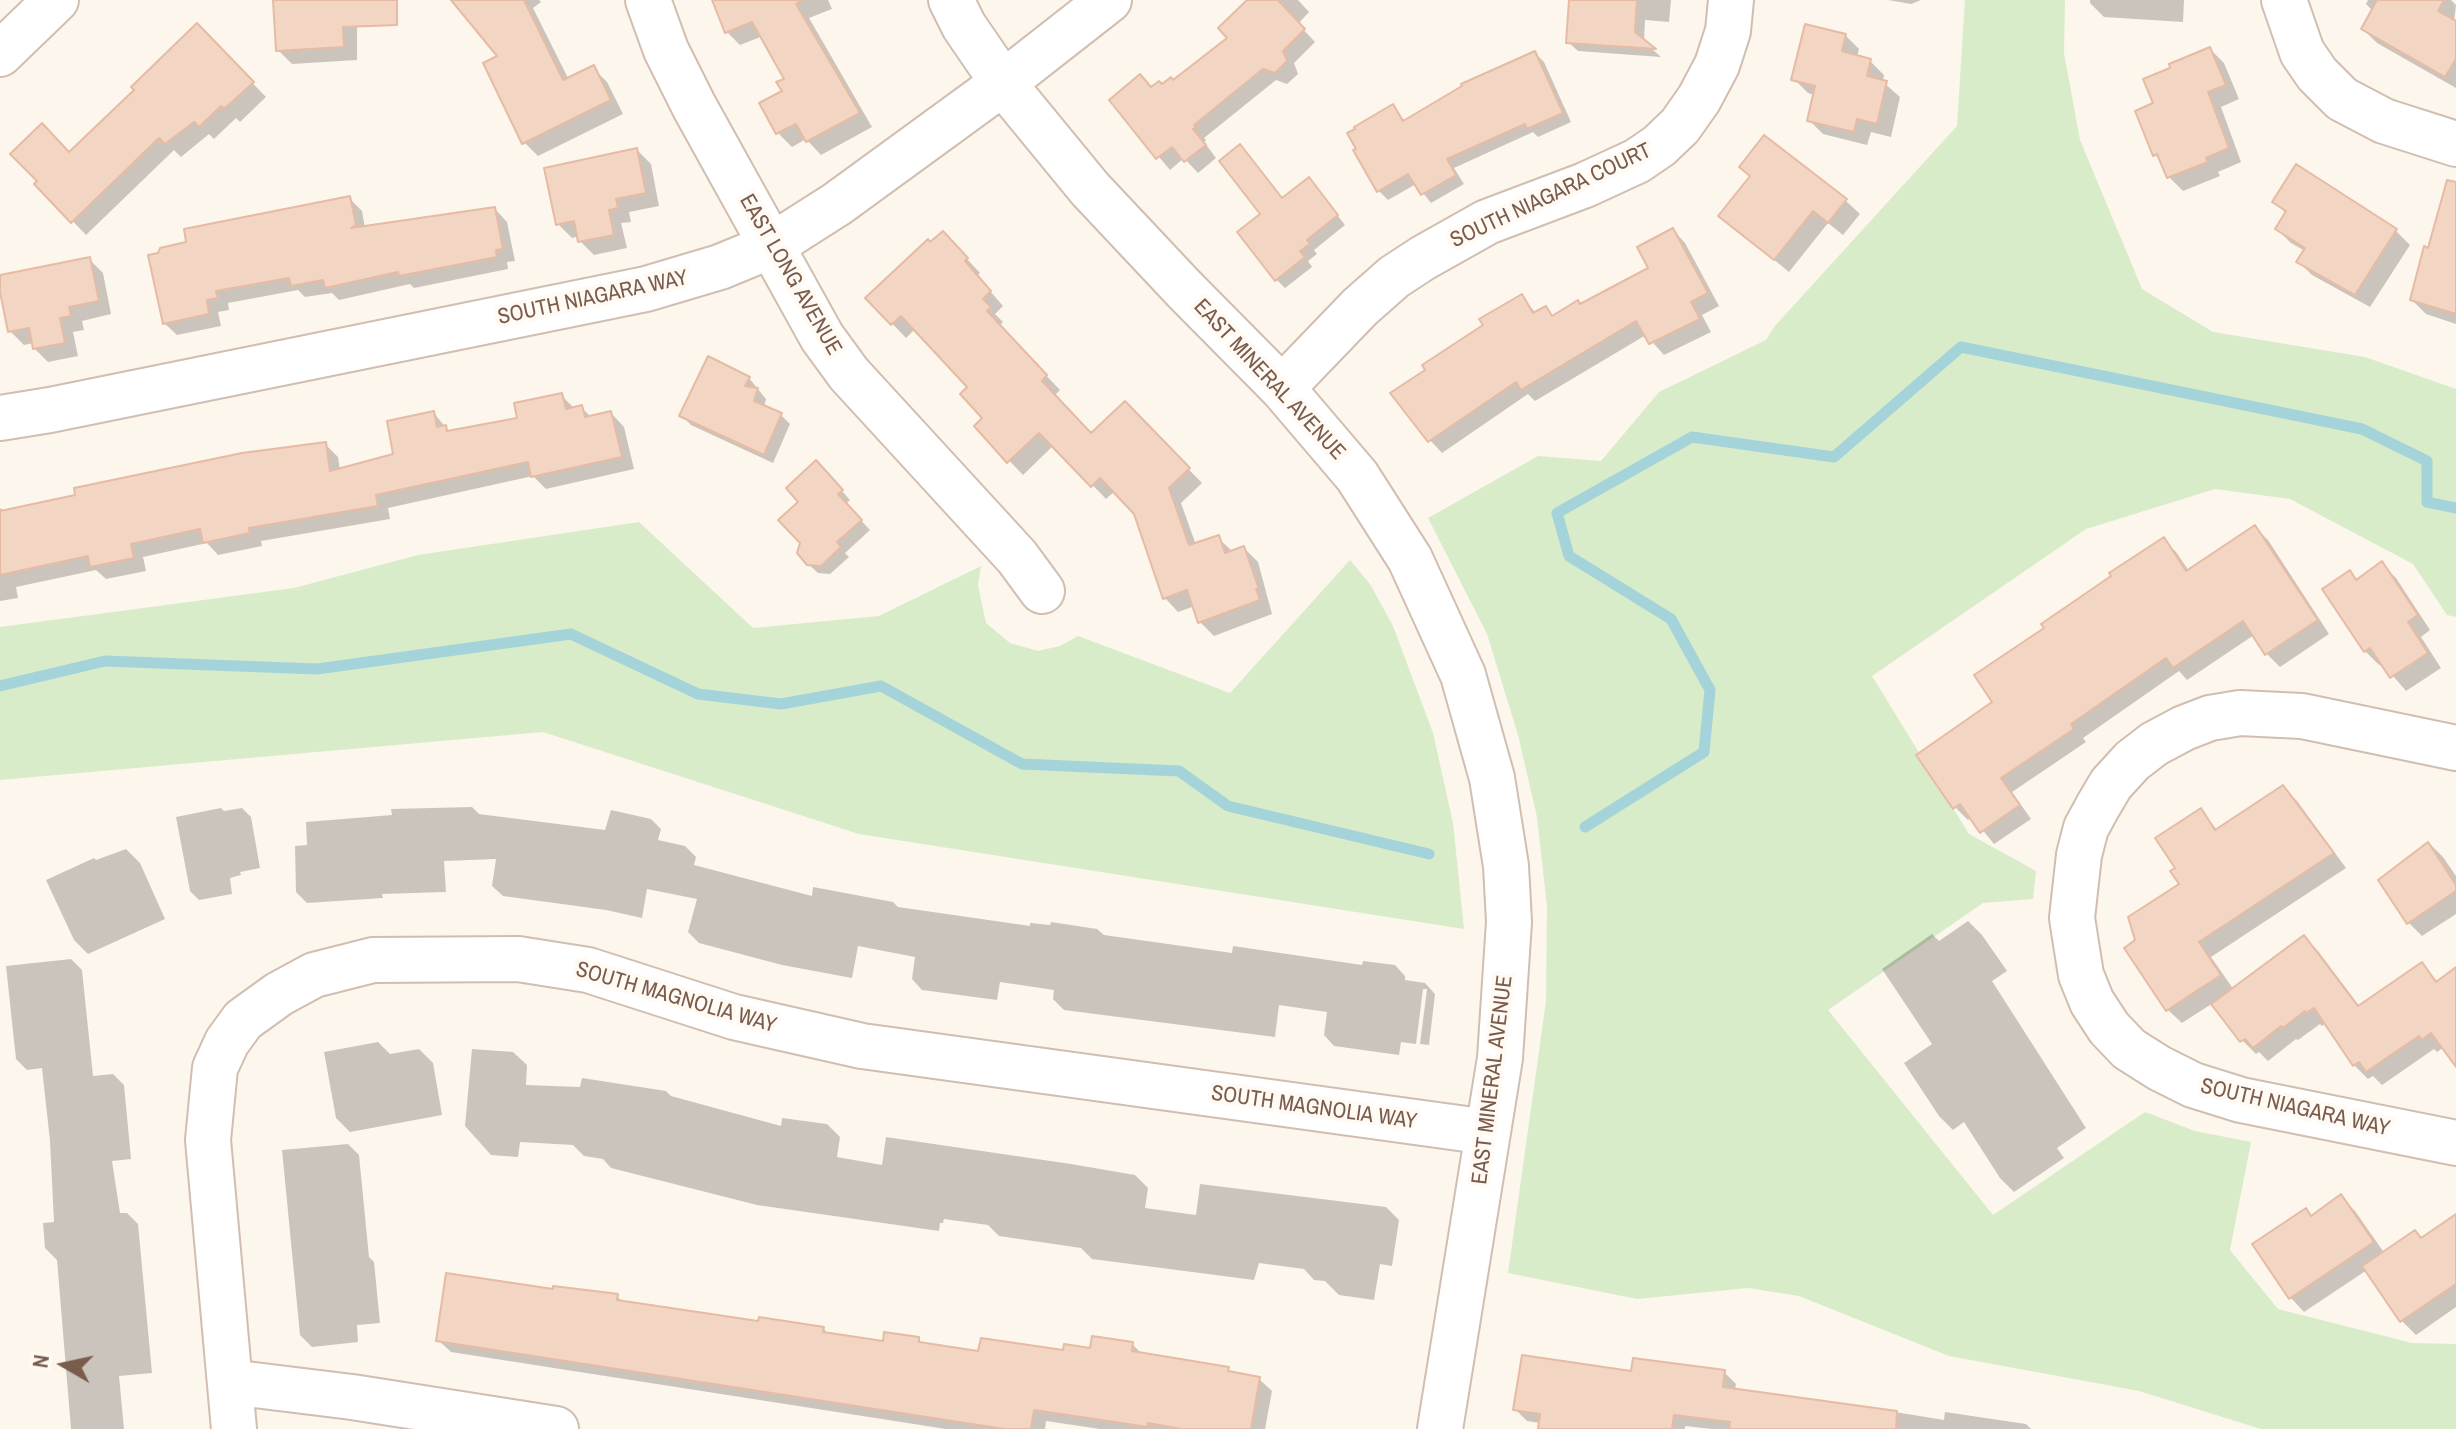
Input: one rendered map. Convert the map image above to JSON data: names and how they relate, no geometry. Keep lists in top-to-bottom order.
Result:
{
  "streets": {
    "street": [
      "SOUTH NIAGARA COURT",
      "EAST LONG AVENUE",
      "SOUTH NIAGARA WAY",
      "EAST MINERAL AVENUE",
      "SOUTH MAGNOLIA WAY"
    ]
  },
  "crossings": [
    ["SOUTH NIAGARA COURT", "EAST MINERAL AVENUE"],
    ["EAST LONG AVENUE", "SOUTH NIAGARA WAY"],
    ["SOUTH NIAGARA WAY", "EAST MINERAL AVENUE"],
    ["EAST MINERAL AVENUE", "SOUTH MAGNOLIA WAY"]
  ],
  "north": "left"
}
